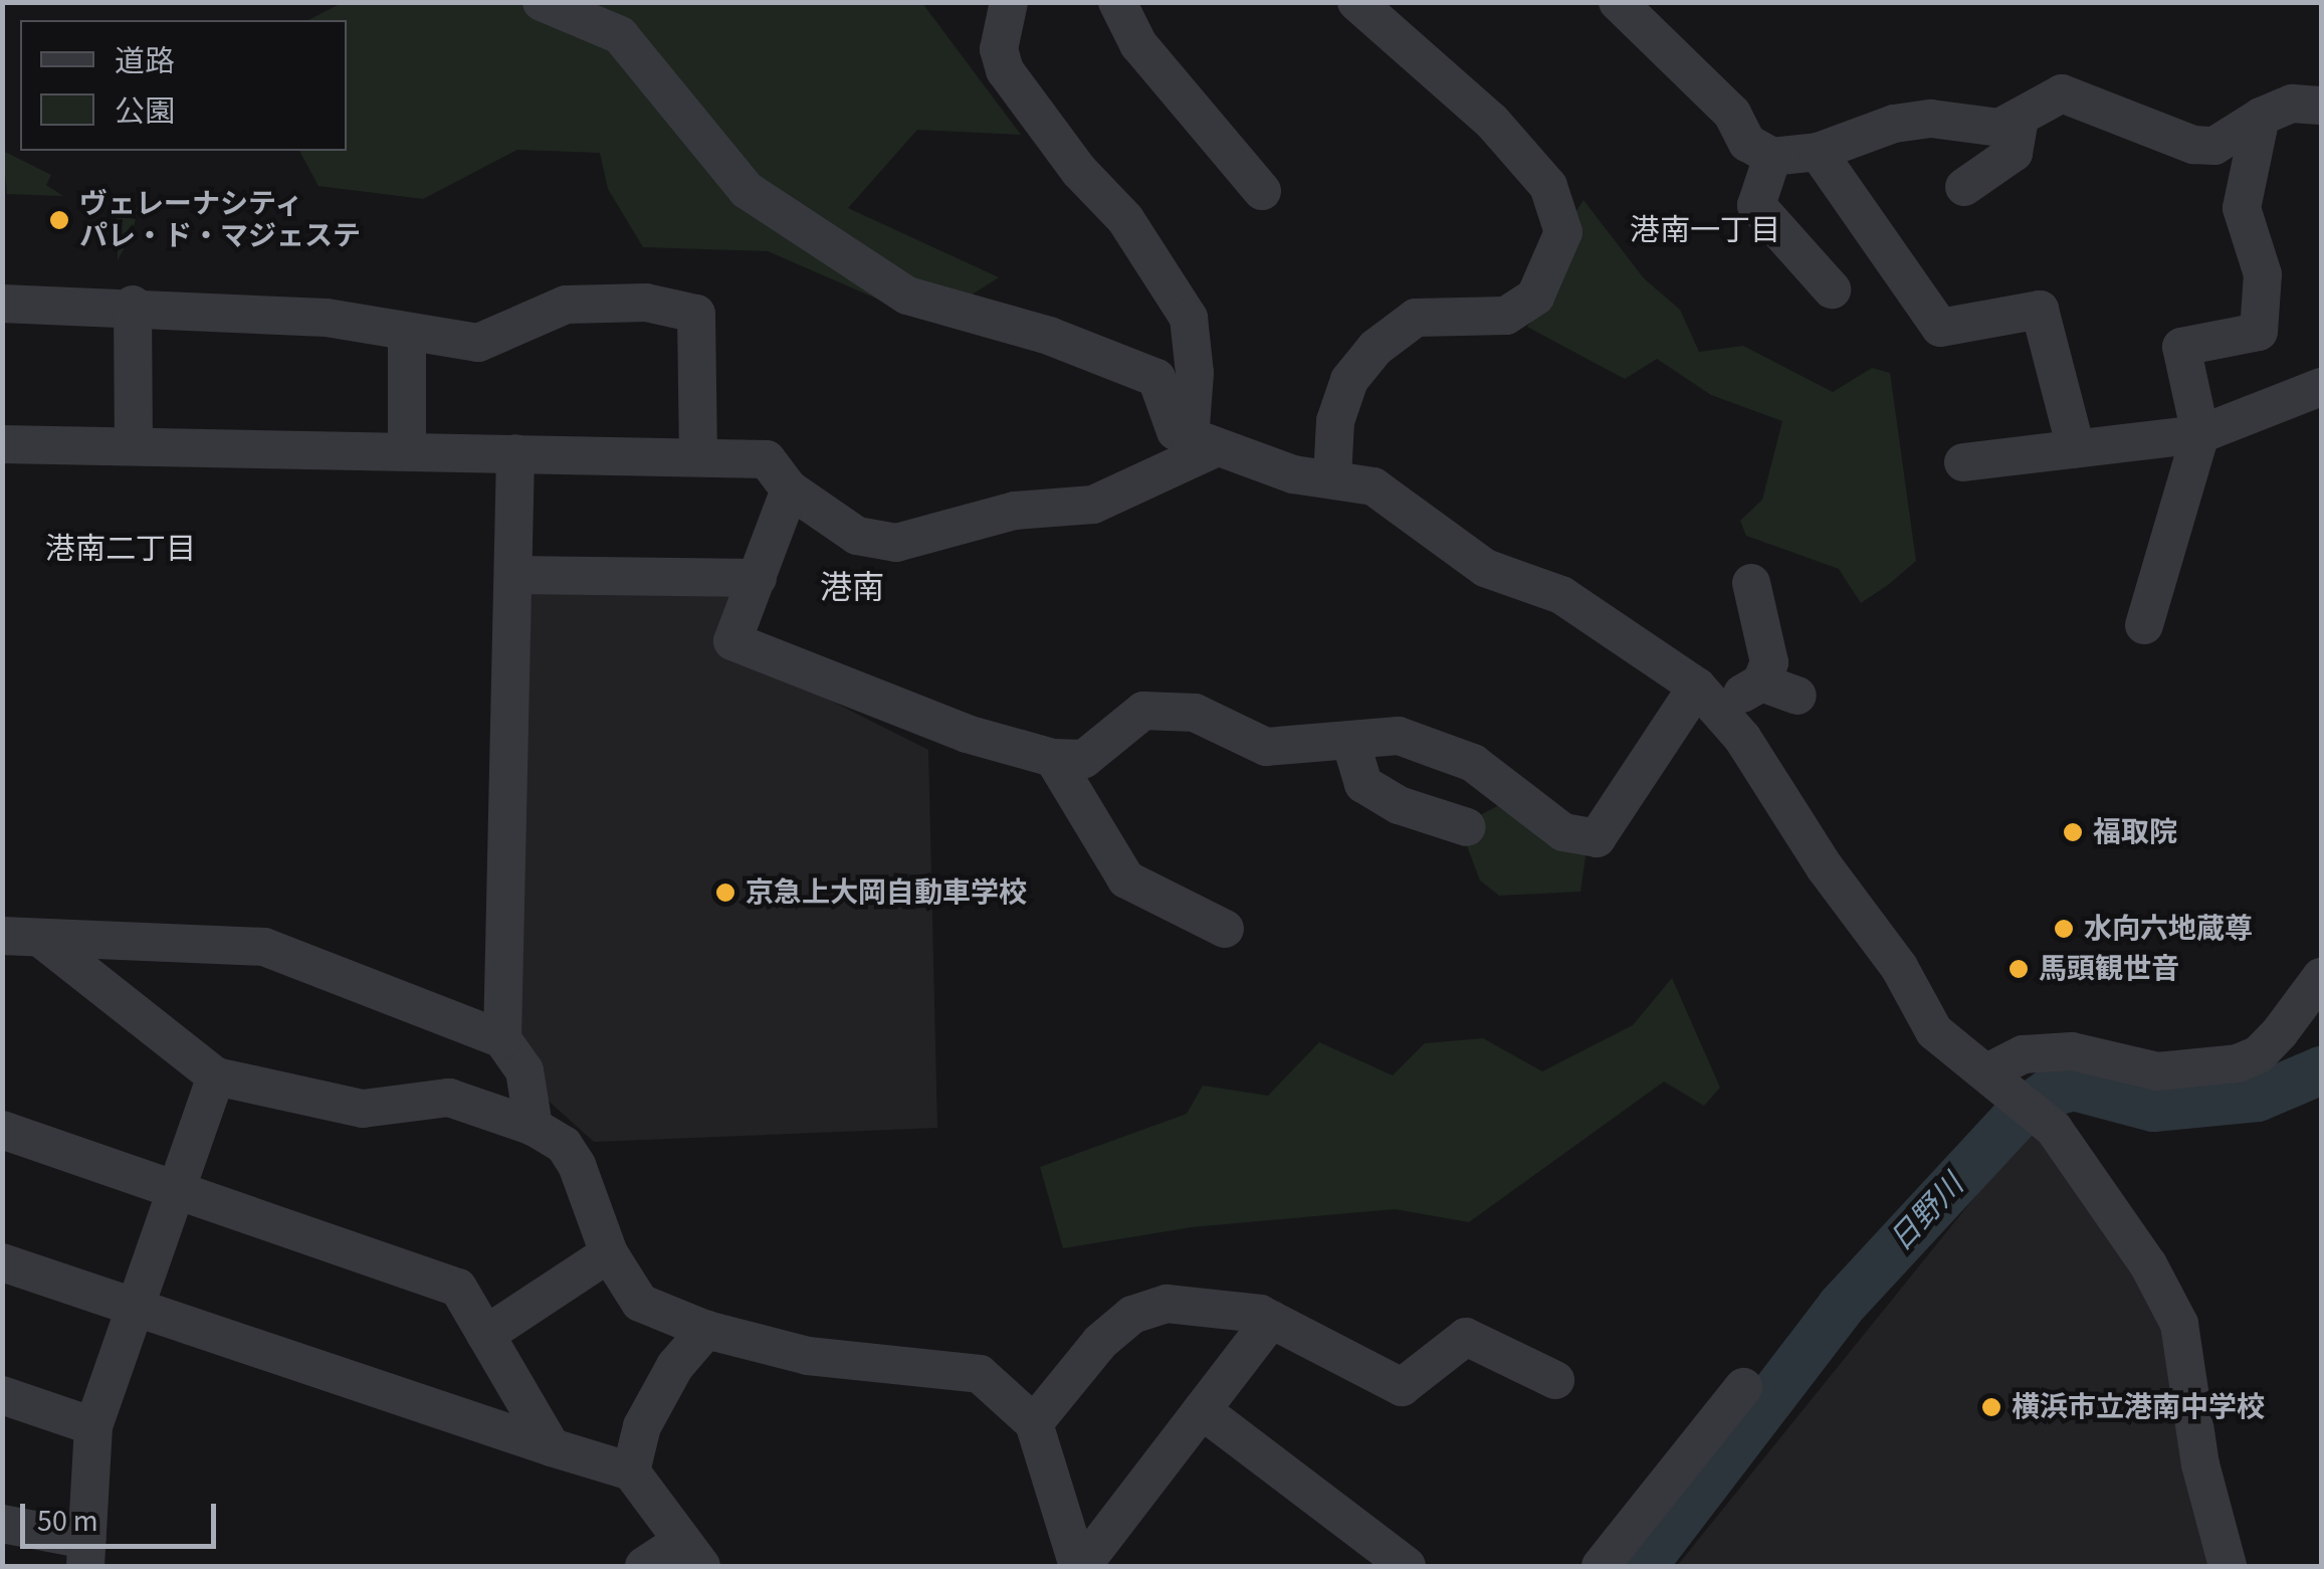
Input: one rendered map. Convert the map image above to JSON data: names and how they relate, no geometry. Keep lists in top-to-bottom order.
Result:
{
  "districts": ["港南一丁目", "港南二丁目", "港南"],
  "water": ["日野川"],
  "places": [
    "ヴェレーナシティ パレ・ド・マジェステ",
    "福取院",
    "京急上大岡自動車学校",
    "水向六地蔵尊",
    "馬頭観世音",
    "横浜市立港南中学校"
  ],
  "legend": ["道路", "公園"],
  "scale_bar": "50 m"
}
